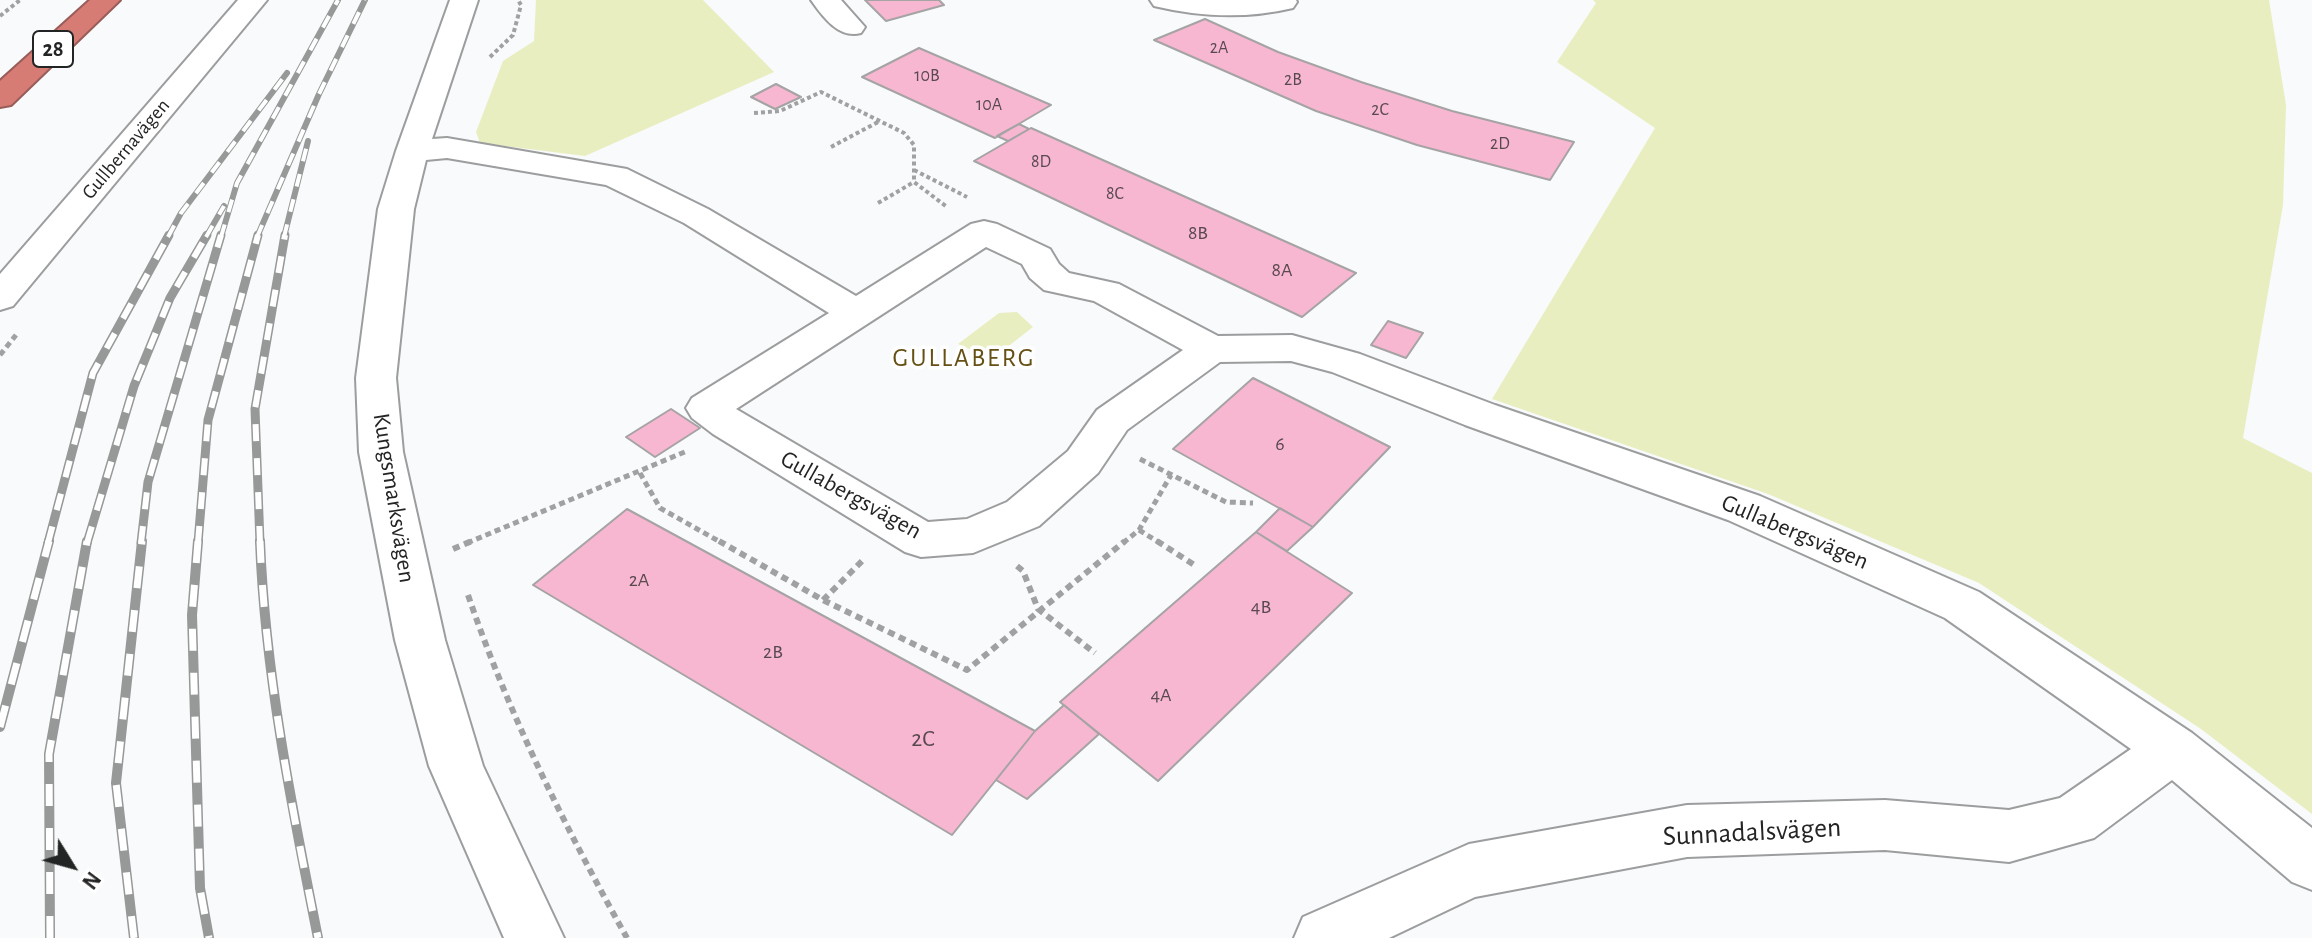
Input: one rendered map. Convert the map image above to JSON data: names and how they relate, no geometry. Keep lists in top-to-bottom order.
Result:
{
  "streets": {
    "highway": ["28"],
    "street": [
      "Gullbernavägen",
      "Gullabergsvägen",
      "Kungsmarksvägen",
      "Sunnadalsvägen"
    ]
  },
  "crossings": [
    ["Gullabergsvägen", "Sunnadalsvägen"]
  ],
  "districts": ["GULLABERG"],
  "house_numbers": [
    "2A",
    "10B",
    "2B",
    "10A",
    "2C",
    "2D",
    "8D",
    "8C",
    "8B",
    "8A",
    "6",
    "2A",
    "4B",
    "2B",
    "4A",
    "2C"
  ],
  "north": "bottom right"
}
